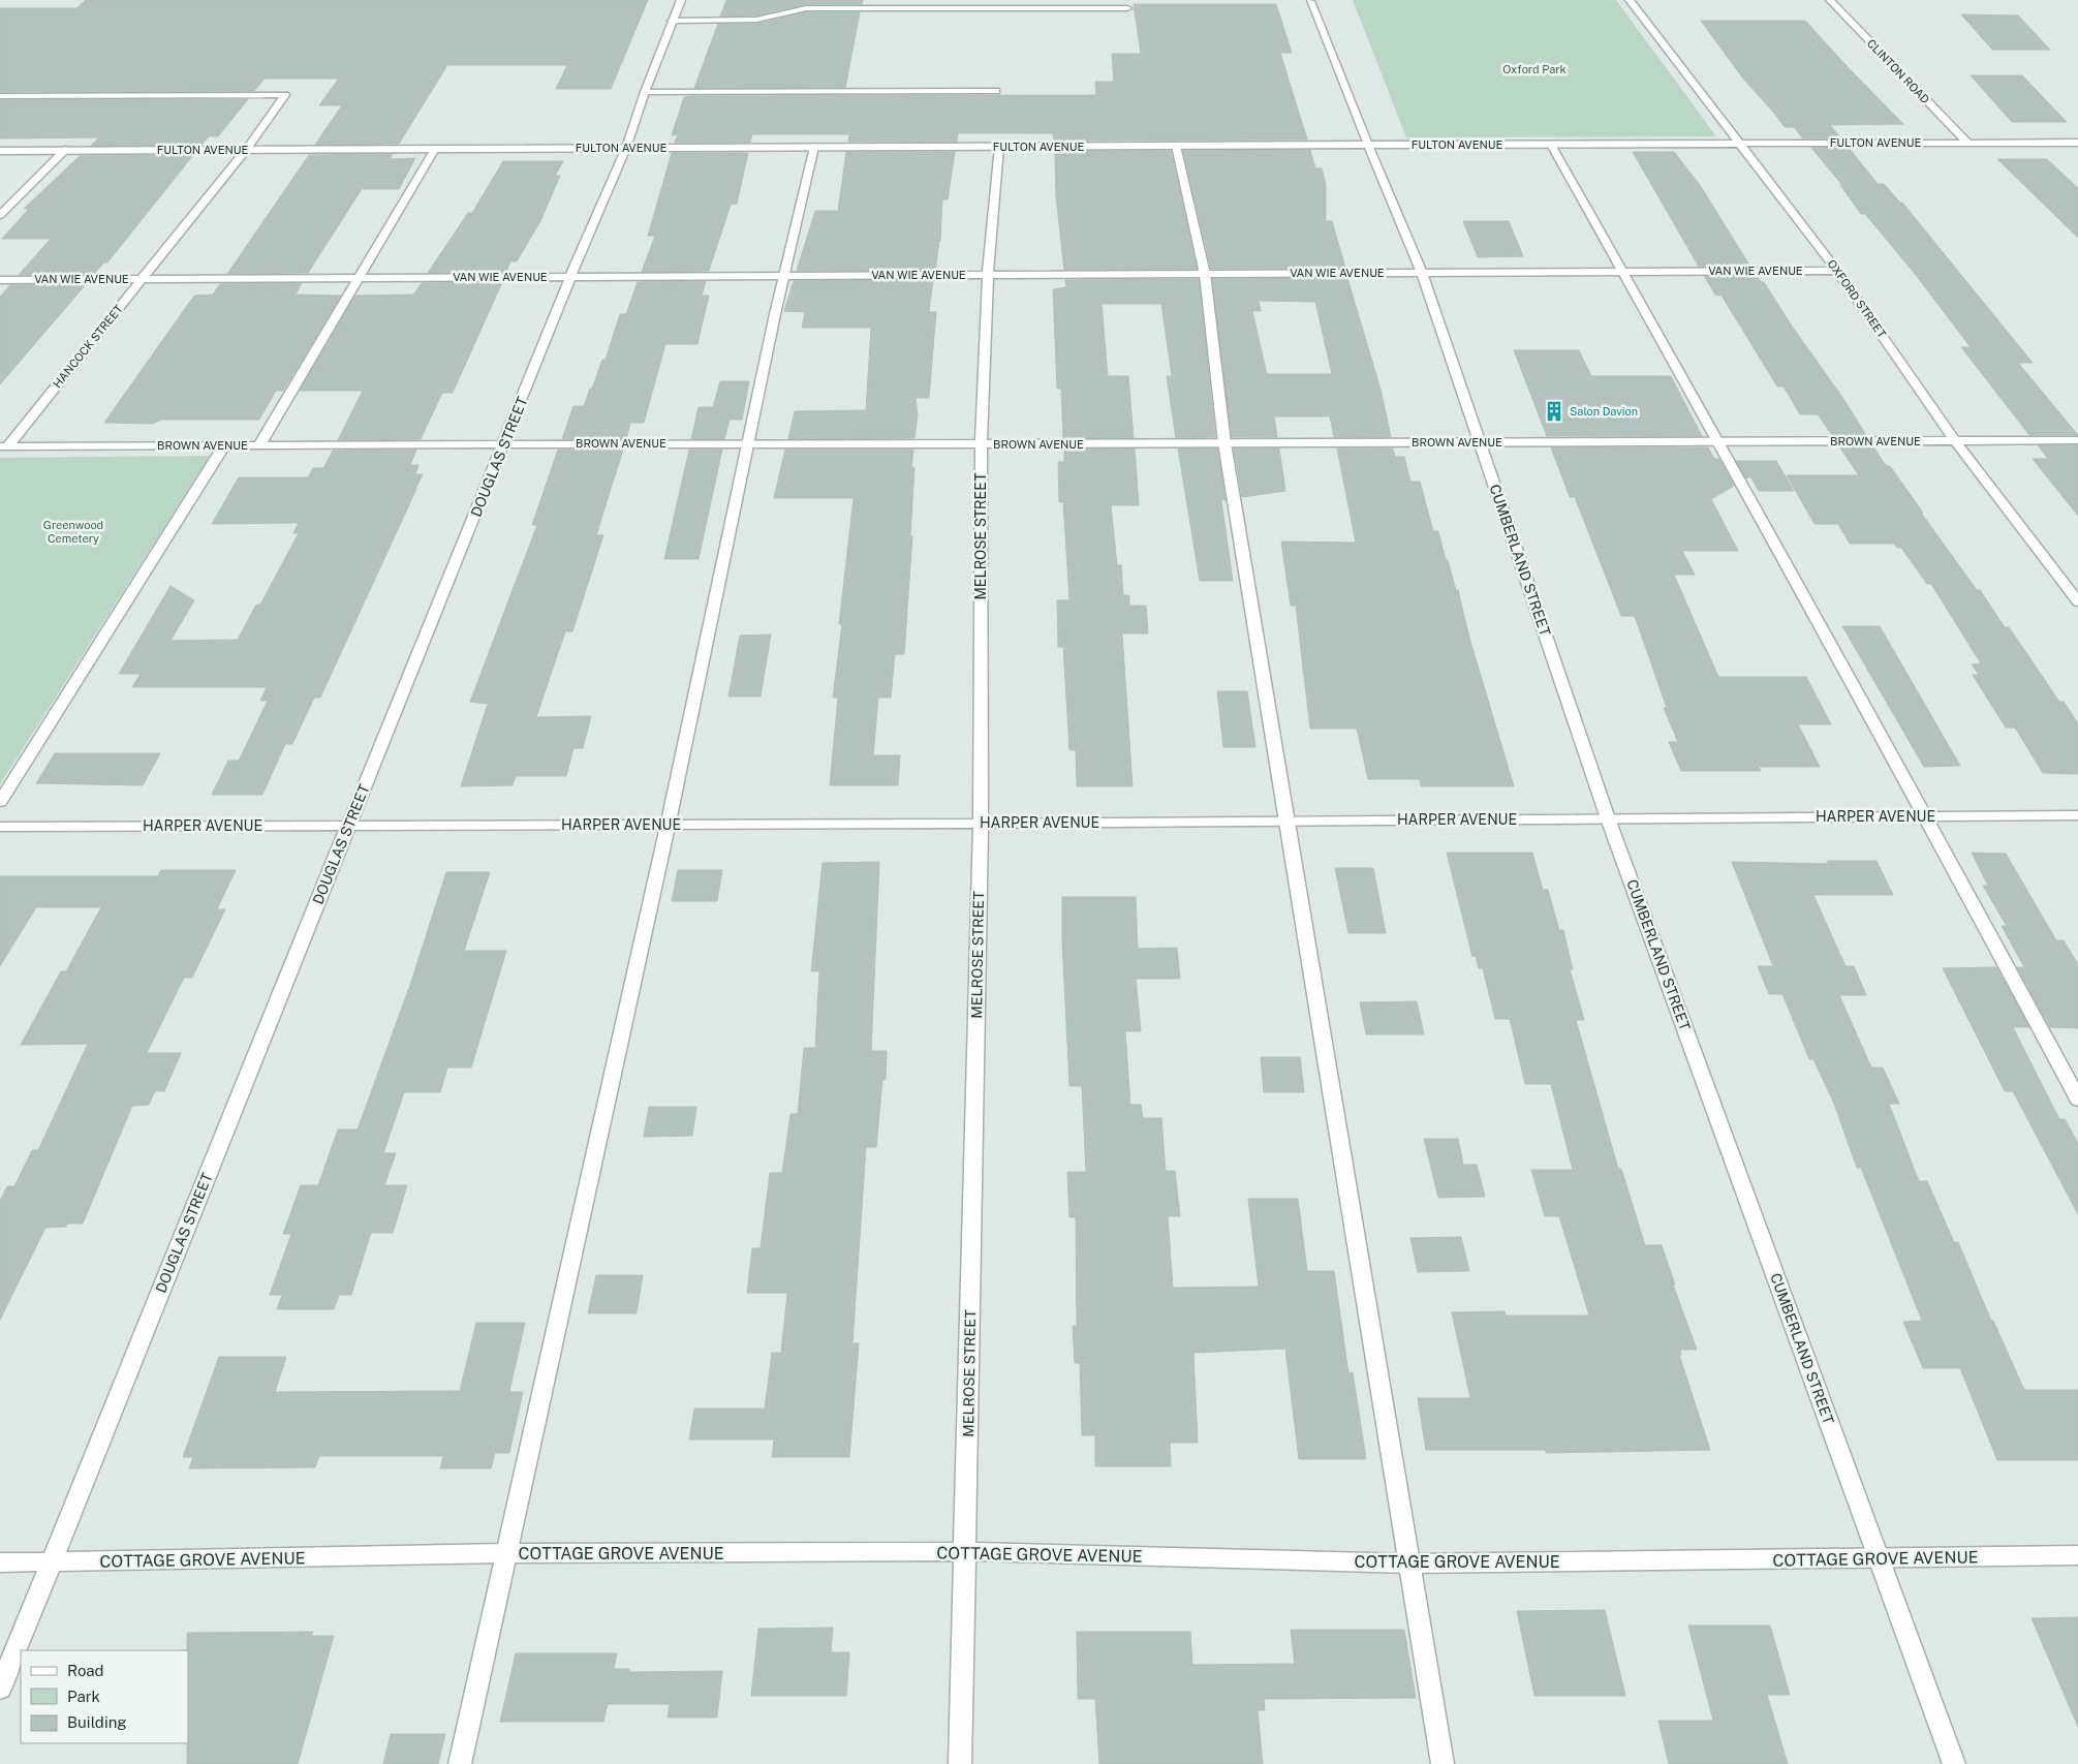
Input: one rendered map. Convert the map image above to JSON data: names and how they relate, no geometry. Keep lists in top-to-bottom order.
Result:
{
  "streets": {
    "street": [
      "CLINTON ROAD",
      "FULTON AVENUE",
      "VAN WIE AVENUE",
      "OXFORD STREET",
      "HANCOCK STREET",
      "BROWN AVENUE",
      "DOUGLAS STREET",
      "MELROSE STREET",
      "CUMBERLAND STREET",
      "HARPER AVENUE",
      "COTTAGE GROVE AVENUE"
    ]
  },
  "crossings": [
    ["CLINTON ROAD", "FULTON AVENUE"],
    ["FULTON AVENUE", "OXFORD STREET"],
    ["FULTON AVENUE", "HANCOCK STREET"],
    ["FULTON AVENUE", "DOUGLAS STREET"],
    ["FULTON AVENUE", "MELROSE STREET"],
    ["FULTON AVENUE", "CUMBERLAND STREET"],
    ["VAN WIE AVENUE", "OXFORD STREET"],
    ["VAN WIE AVENUE", "HANCOCK STREET"],
    ["VAN WIE AVENUE", "DOUGLAS STREET"],
    ["VAN WIE AVENUE", "MELROSE STREET"],
    ["VAN WIE AVENUE", "CUMBERLAND STREET"],
    ["OXFORD STREET", "BROWN AVENUE"],
    ["HANCOCK STREET", "BROWN AVENUE"],
    ["BROWN AVENUE", "DOUGLAS STREET"],
    ["BROWN AVENUE", "MELROSE STREET"],
    ["BROWN AVENUE", "CUMBERLAND STREET"],
    ["DOUGLAS STREET", "HARPER AVENUE"],
    ["DOUGLAS STREET", "COTTAGE GROVE AVENUE"],
    ["MELROSE STREET", "HARPER AVENUE"],
    ["MELROSE STREET", "COTTAGE GROVE AVENUE"],
    ["CUMBERLAND STREET", "HARPER AVENUE"],
    ["CUMBERLAND STREET", "COTTAGE GROVE AVENUE"]
  ],
  "parks": ["Oxford Park", "Greenwood Cemetery"],
  "places": {
    "building": ["Salon Davion"]
  },
  "legend": ["Road", "Park", "Building"]
}
